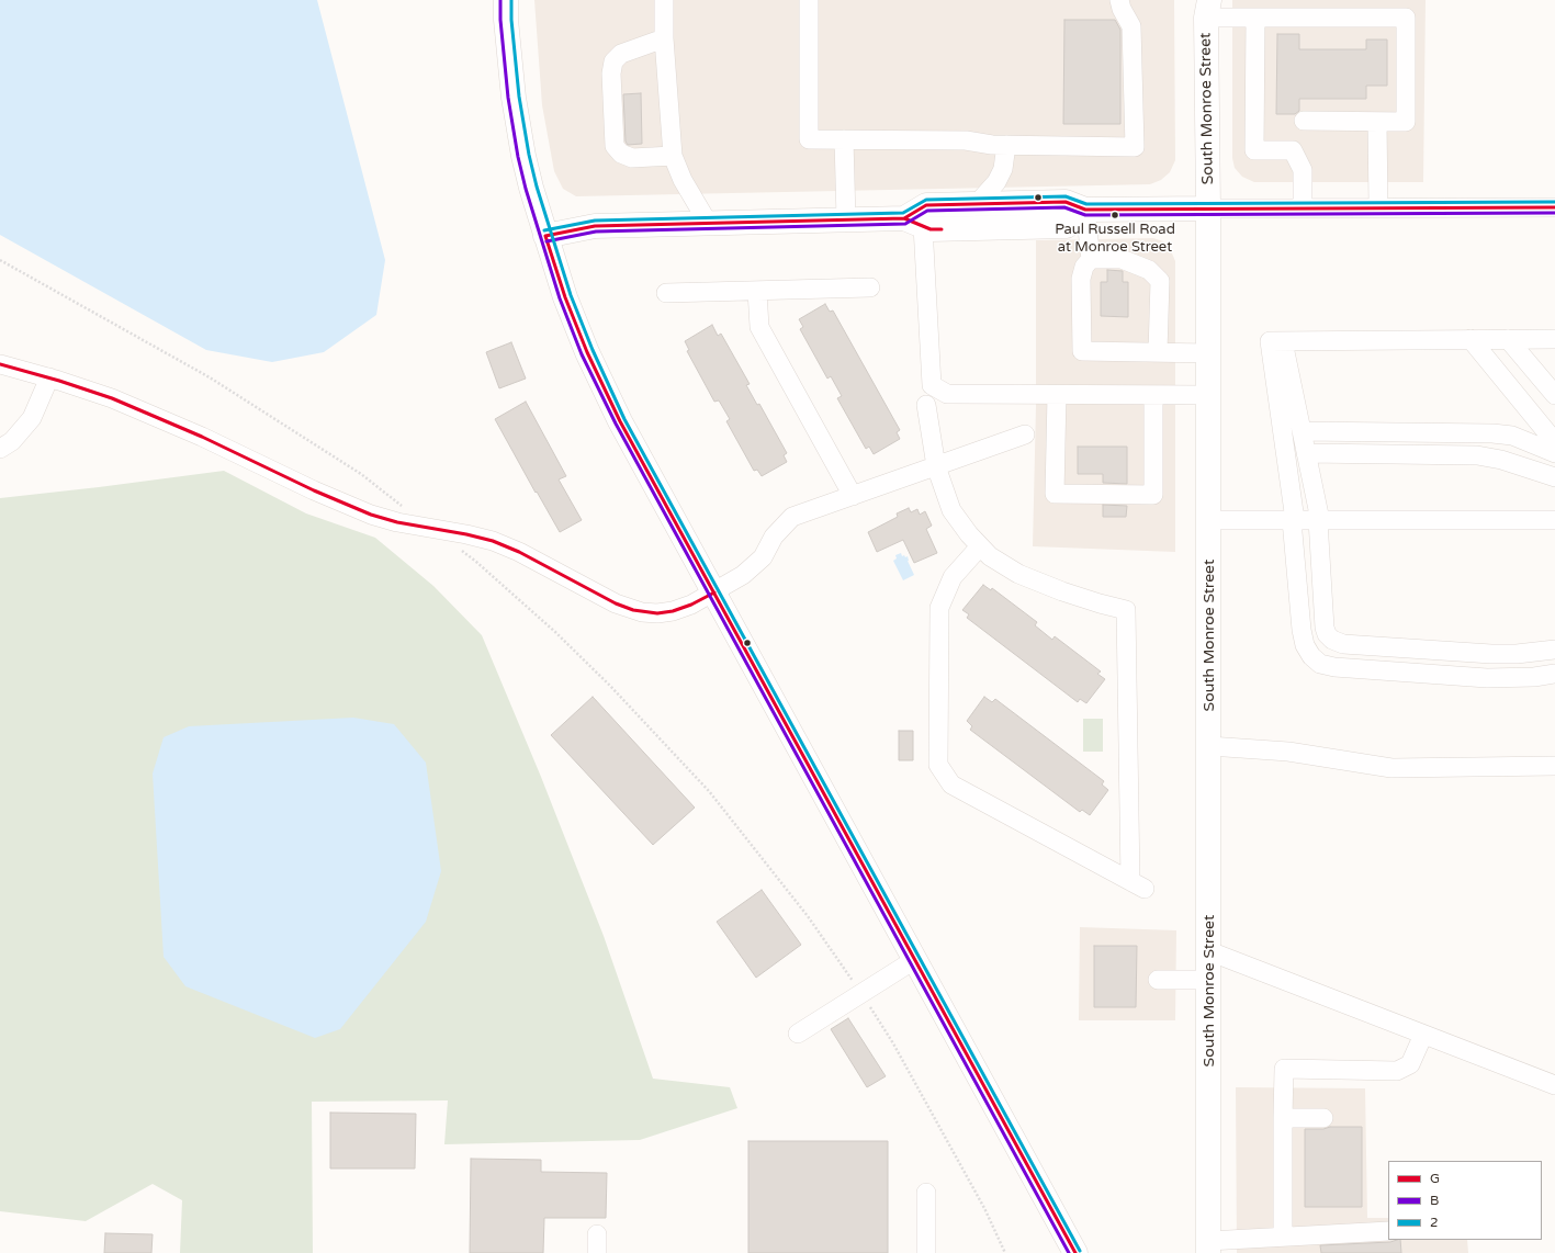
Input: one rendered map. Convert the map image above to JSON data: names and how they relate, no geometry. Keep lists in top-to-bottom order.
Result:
{
  "streets": {
    "main road": ["South Monroe Street"]
  },
  "places": ["Paul Russell Road at Monroe Street"],
  "lines": ["transit line B", "transit line 2", "transit line G"],
  "legend": ["G", "B", "2"]
}
